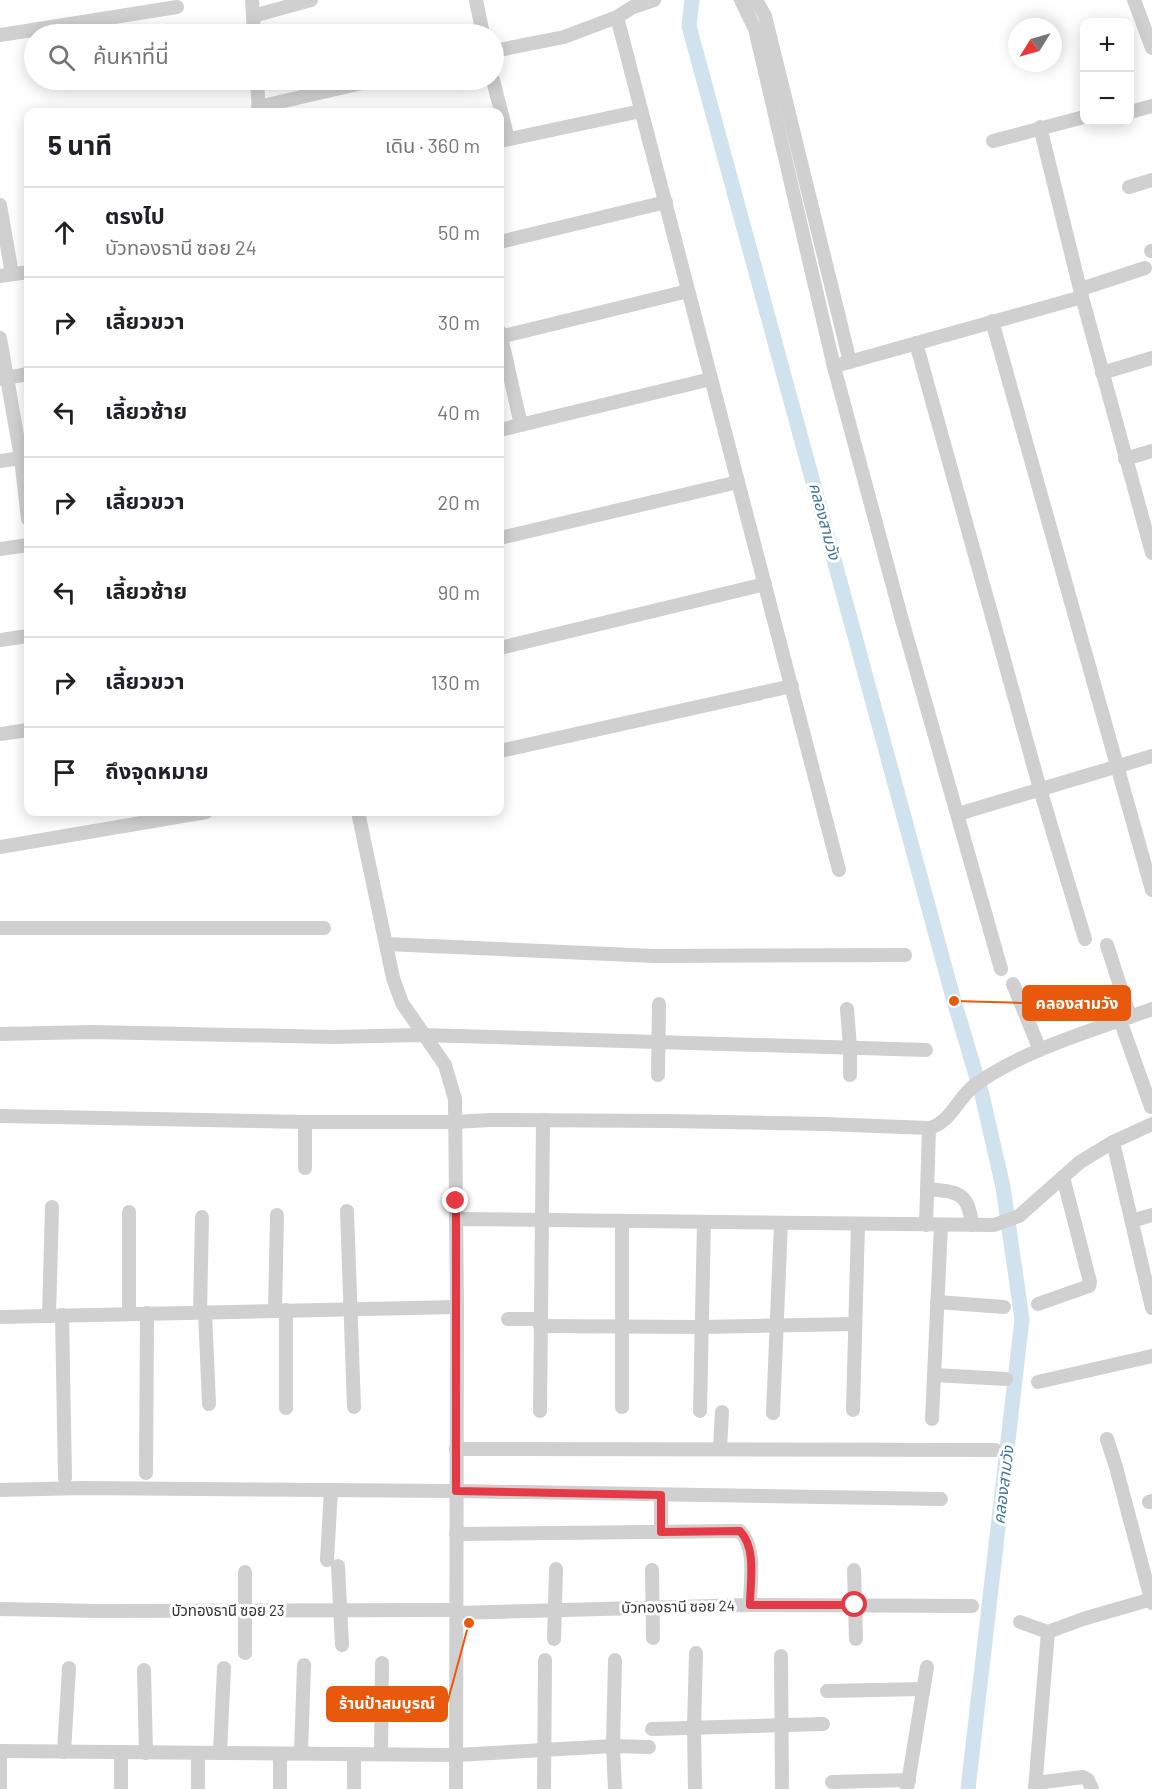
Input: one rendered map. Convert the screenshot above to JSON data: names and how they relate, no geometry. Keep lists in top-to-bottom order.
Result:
{
  "streets": {
    "street": ["บัวทองธานี ซอย 24", "บัวทองธานี ซอย 23"]
  },
  "crossings": [
    ["บัวทองธานี ซอย 24", "บัวทองธานี ซอย 23"]
  ],
  "water": ["คลองสามวัง"],
  "places": ["คลองสามวัง", "ร้านป้าสมบูรณ์"],
  "north": "bottom left",
  "page": {
    "map_buttons": ["+", "−"],
    "search": "ค้นหาที่นี่",
    "heading": ["5 นาที", "เดิน · 360 m"],
    "list": [
      ["ตรงไป", "บัวทองธานี ซอย 24", "50 m"],
      ["เลี้ยวขวา", "30 m"],
      ["เลี้ยวซ้าย", "40 m"],
      ["เลี้ยวขวา", "20 m"],
      ["เลี้ยวซ้าย", "90 m"],
      ["เลี้ยวขวา", "130 m"],
      "ถึงจุดหมาย"
    ]
  }
}
